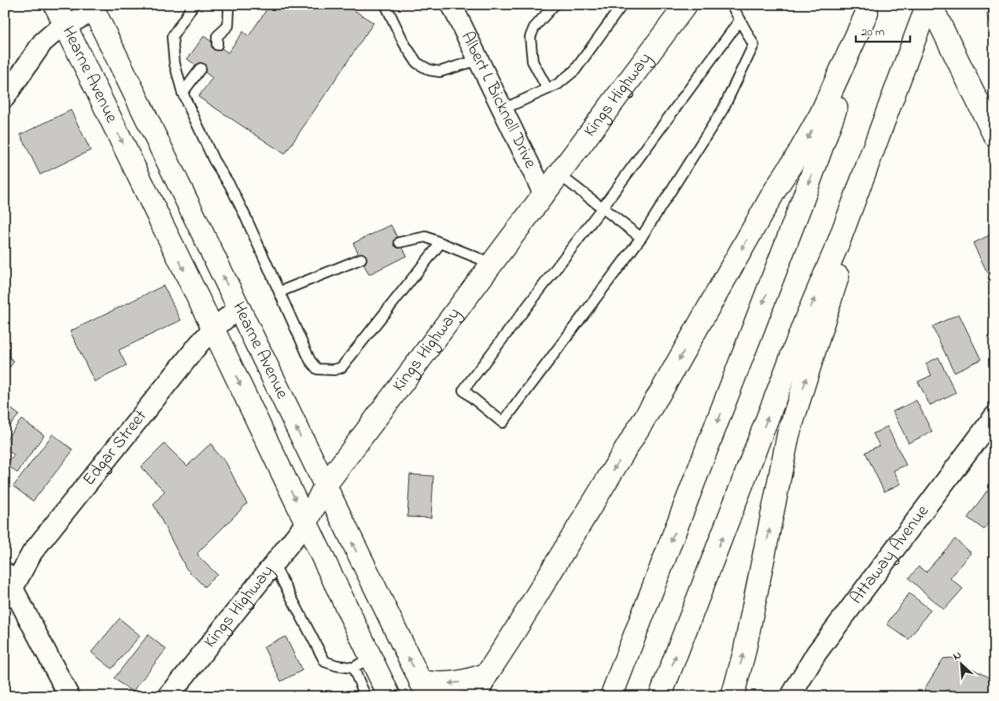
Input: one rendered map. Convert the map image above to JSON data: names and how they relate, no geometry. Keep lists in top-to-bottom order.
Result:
{
  "streets": {
    "main road": ["Hearne Avenue", "Kings Highway"],
    "street": ["Albert L Bicknell Drive", "Edgar Street", "Attaway Avenue"]
  },
  "crossings": [
    ["Hearne Avenue", "Kings Highway"],
    ["Hearne Avenue", "Edgar Street"],
    ["Kings Highway", "Albert L Bicknell Drive"]
  ],
  "scale_bar": "20 m",
  "north": "top left"
}
